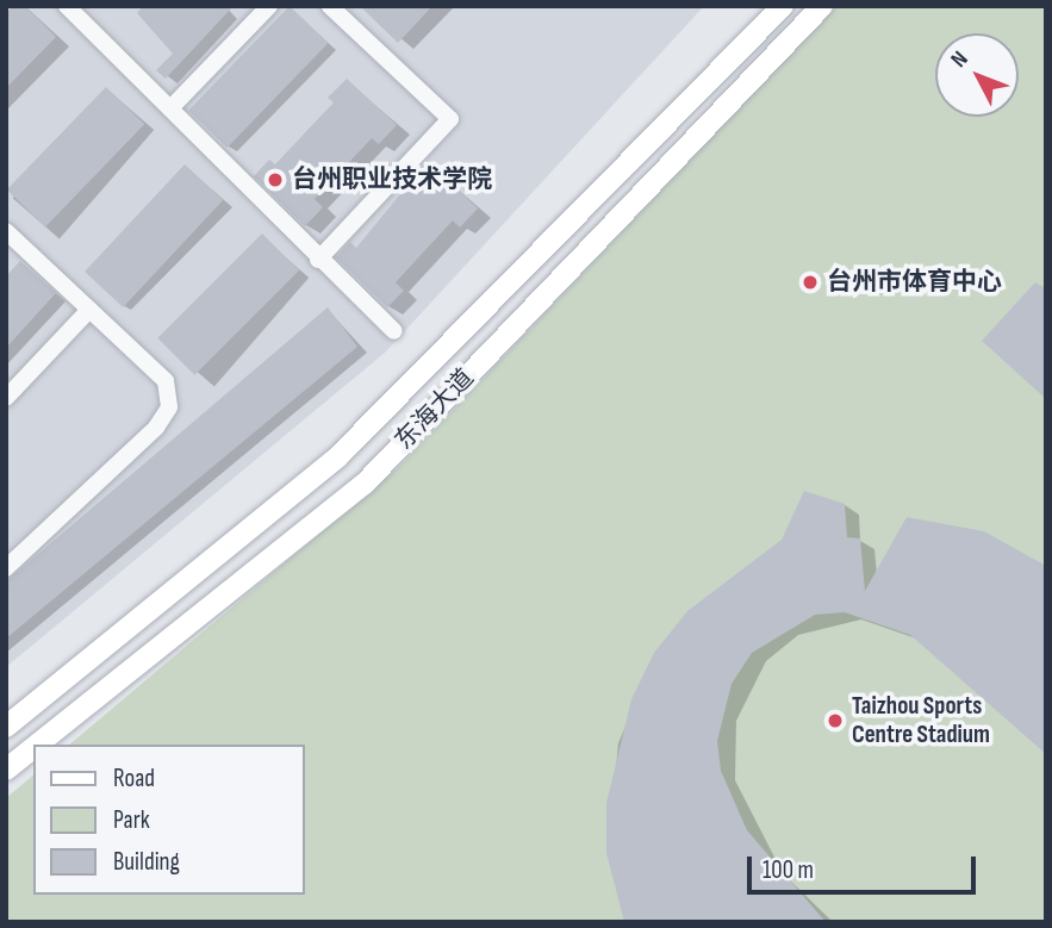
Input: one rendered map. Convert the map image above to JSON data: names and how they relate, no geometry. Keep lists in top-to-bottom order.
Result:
{
  "streets": {
    "main road": ["东海大道"]
  },
  "places": ["台州职业技术学院", "台州市体育中心", "Taizhou Sports Centre Stadium"],
  "legend": ["Road", "Park", "Building"],
  "scale_bar": "100 m",
  "north": "top left"
}
